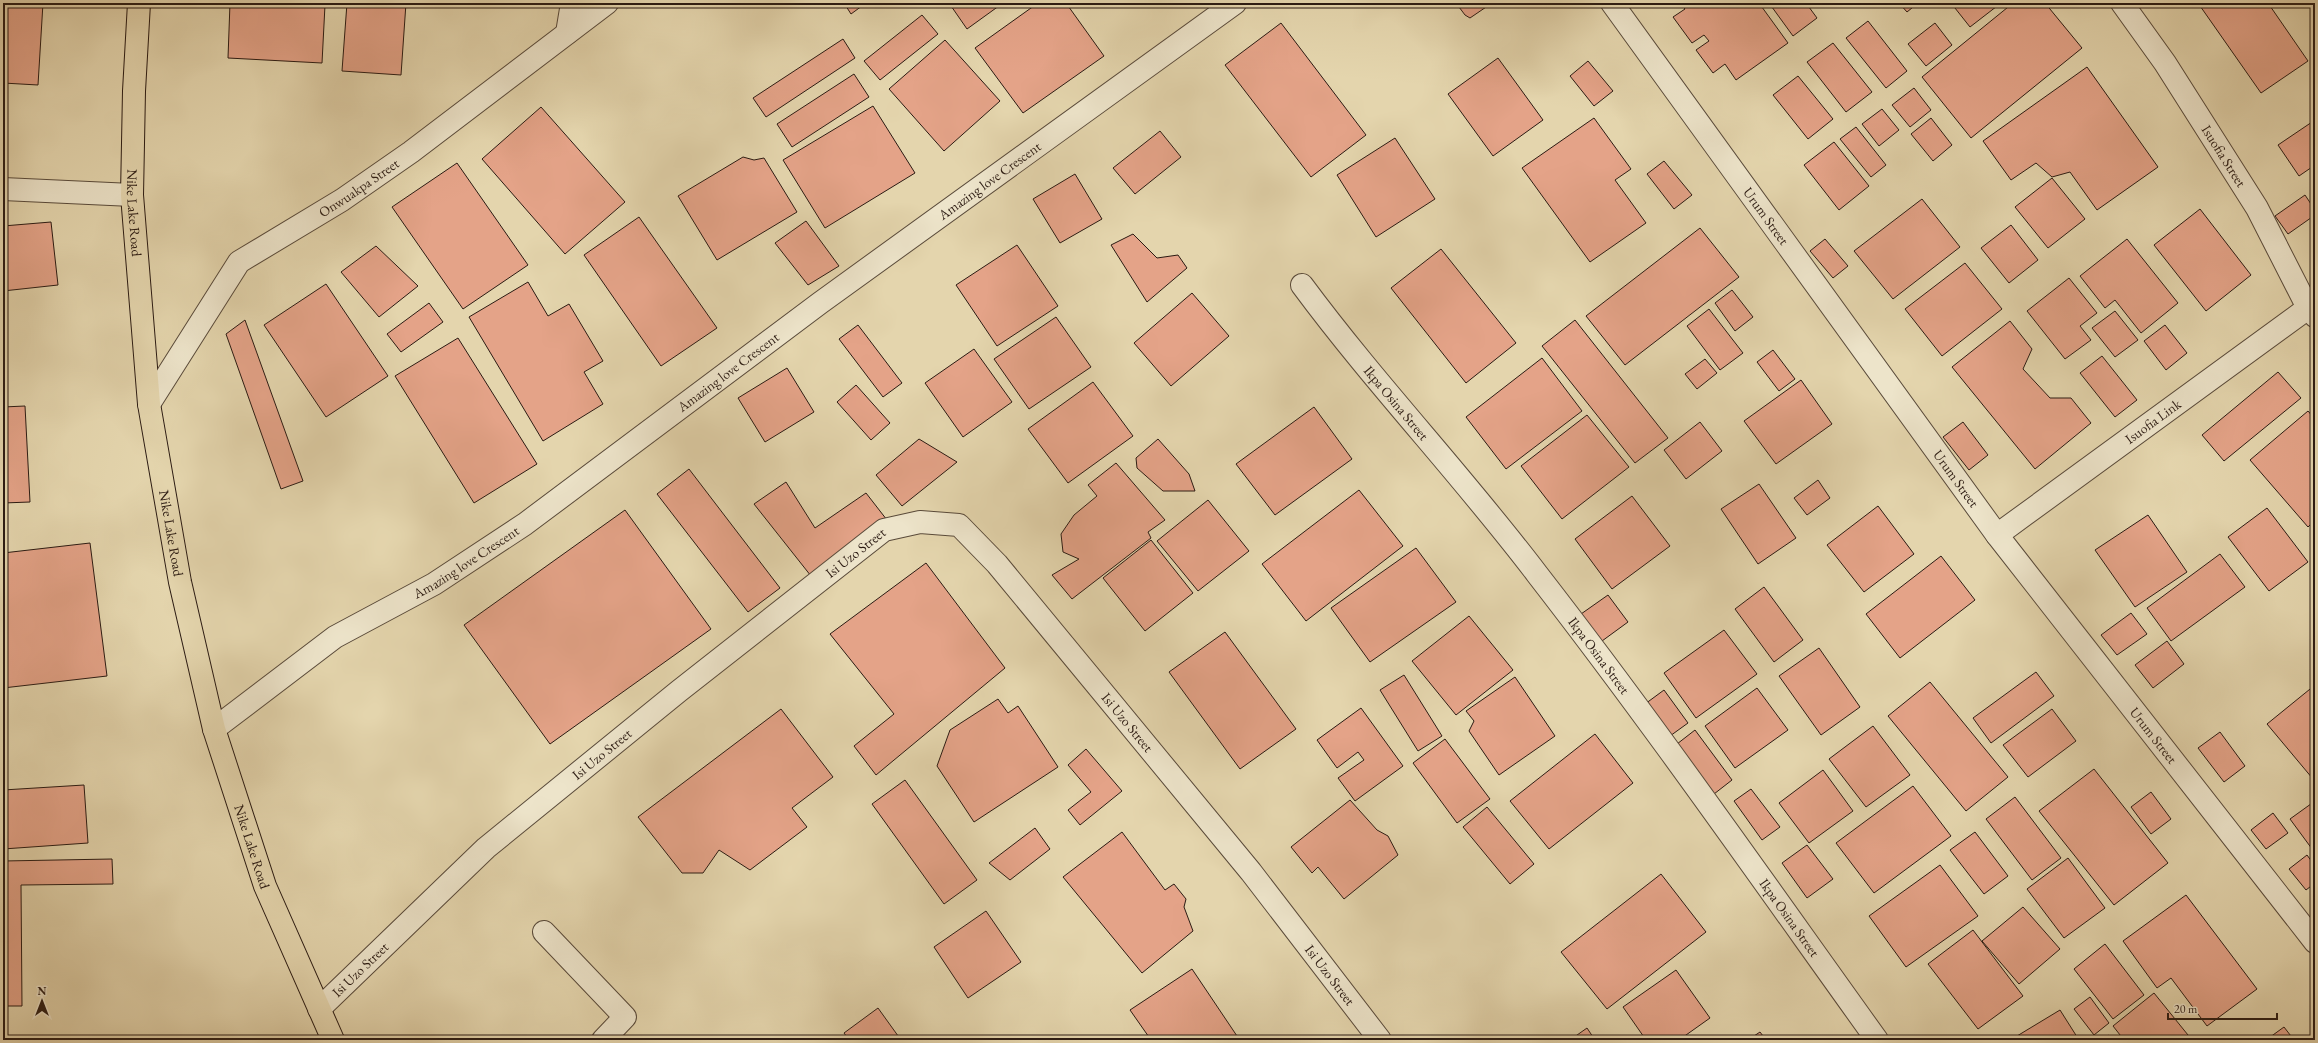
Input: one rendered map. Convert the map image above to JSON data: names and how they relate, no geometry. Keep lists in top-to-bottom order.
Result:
{
  "streets": {
    "main road": ["Nike Lake Road"],
    "street": [
      "Isuofia Street",
      "Amazing love Crescent",
      "Onwuakpa Street",
      "Urum Street",
      "Ikpa Osina Street",
      "Isuofia Link",
      "Isi Uzo Street"
    ]
  },
  "crossings": [
    ["Isuofia Street", "Isuofia Link"],
    ["Amazing love Crescent", "Nike Lake Road"],
    ["Onwuakpa Street", "Nike Lake Road"],
    ["Nike Lake Road", "Isi Uzo Street"],
    ["Urum Street", "Isuofia Link"]
  ],
  "scale_bar": "20 m",
  "north": "top"
}
